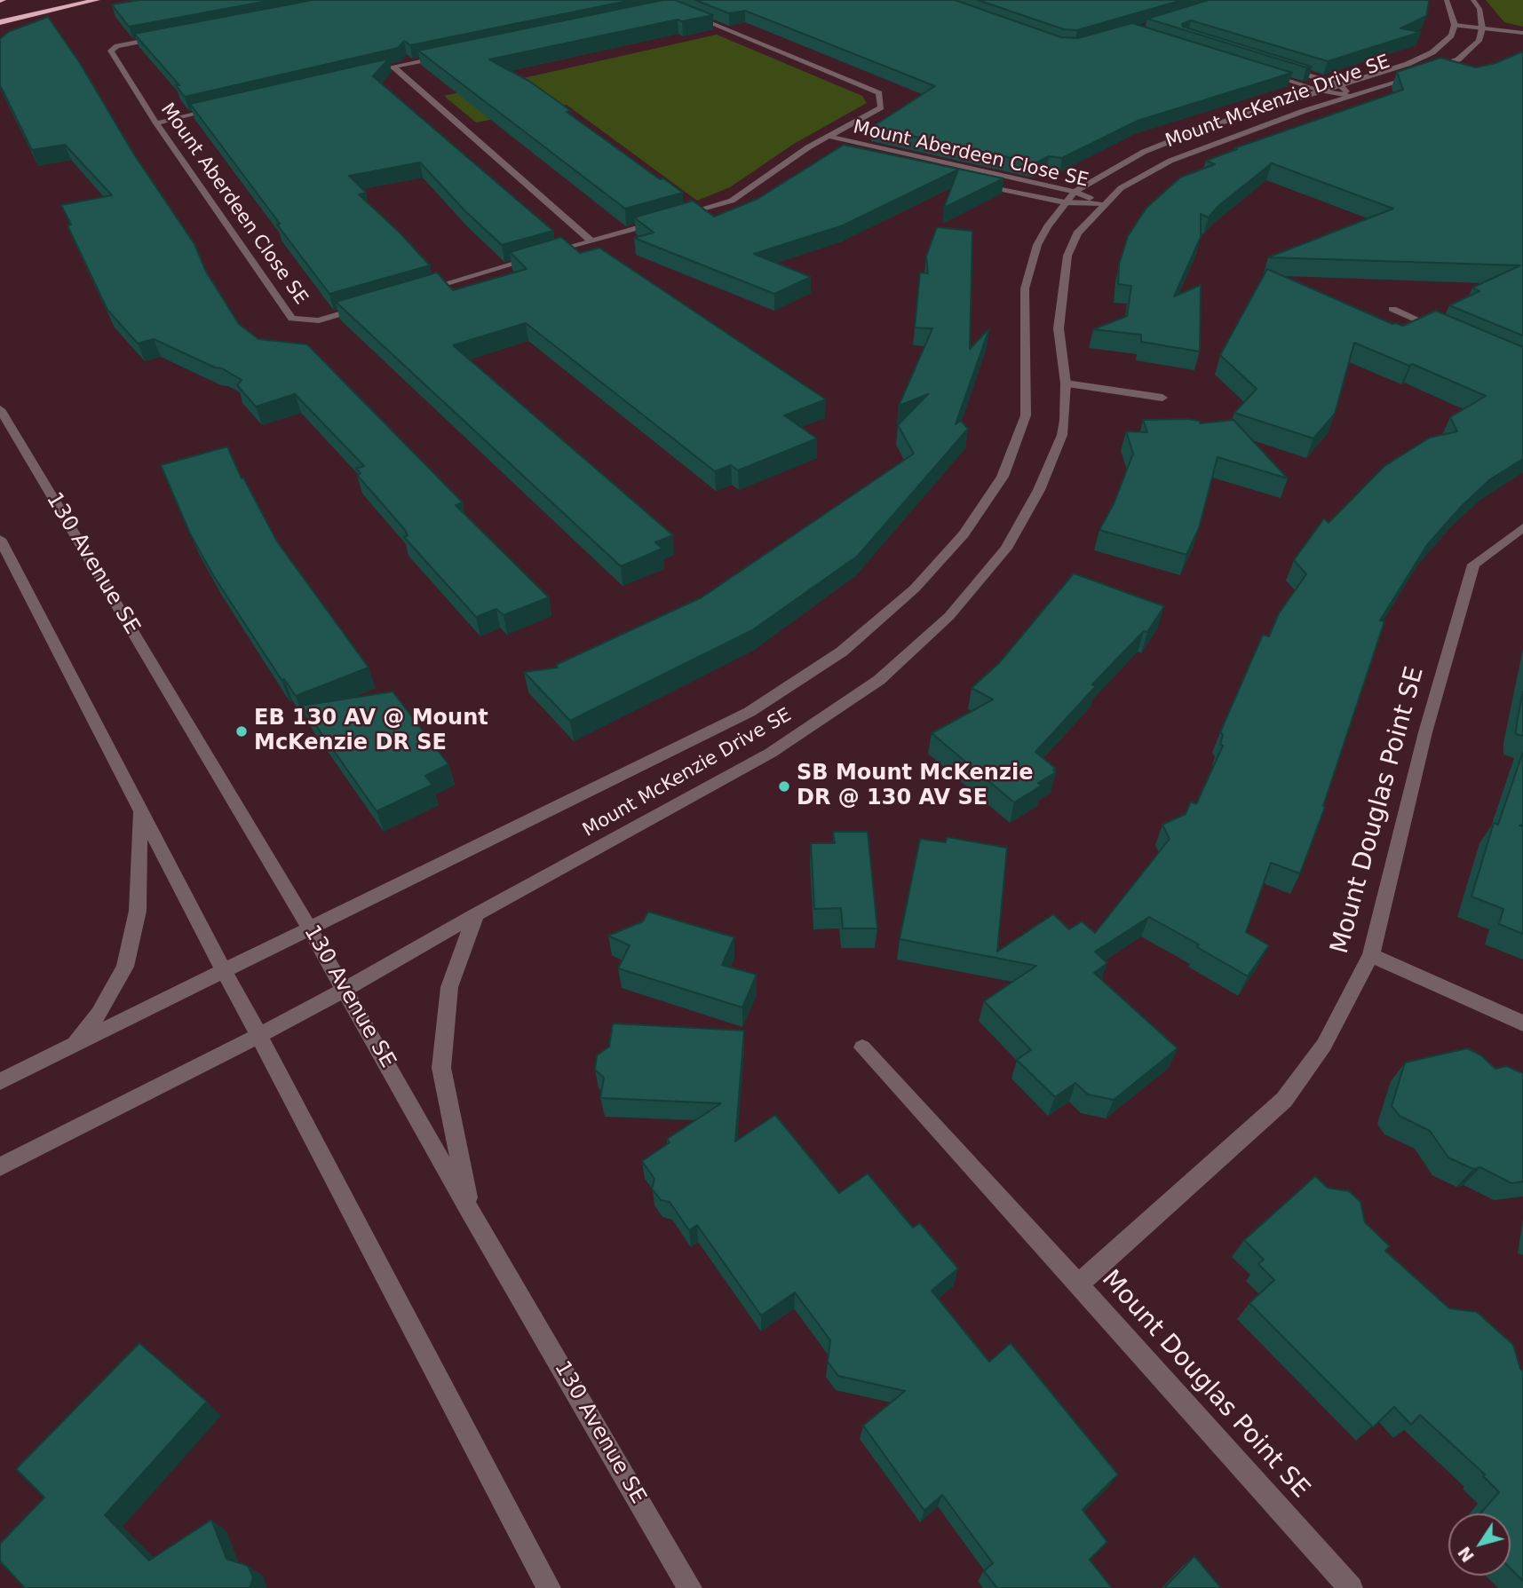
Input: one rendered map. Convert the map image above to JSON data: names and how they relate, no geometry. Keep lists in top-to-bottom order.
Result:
{
  "streets": {
    "street": [
      "Mount McKenzie Drive SE",
      "Mount Aberdeen Close SE",
      "130 Avenue SE",
      "Mount Douglas Point SE"
    ]
  },
  "crossings": [
    ["Mount McKenzie Drive SE", "Mount Aberdeen Close SE"],
    ["Mount McKenzie Drive SE", "130 Avenue SE"]
  ],
  "places": ["EB 130 AV @ Mount McKenzie DR SE", "SB Mount McKenzie DR @ 130 AV SE"],
  "north": "bottom left"
}
